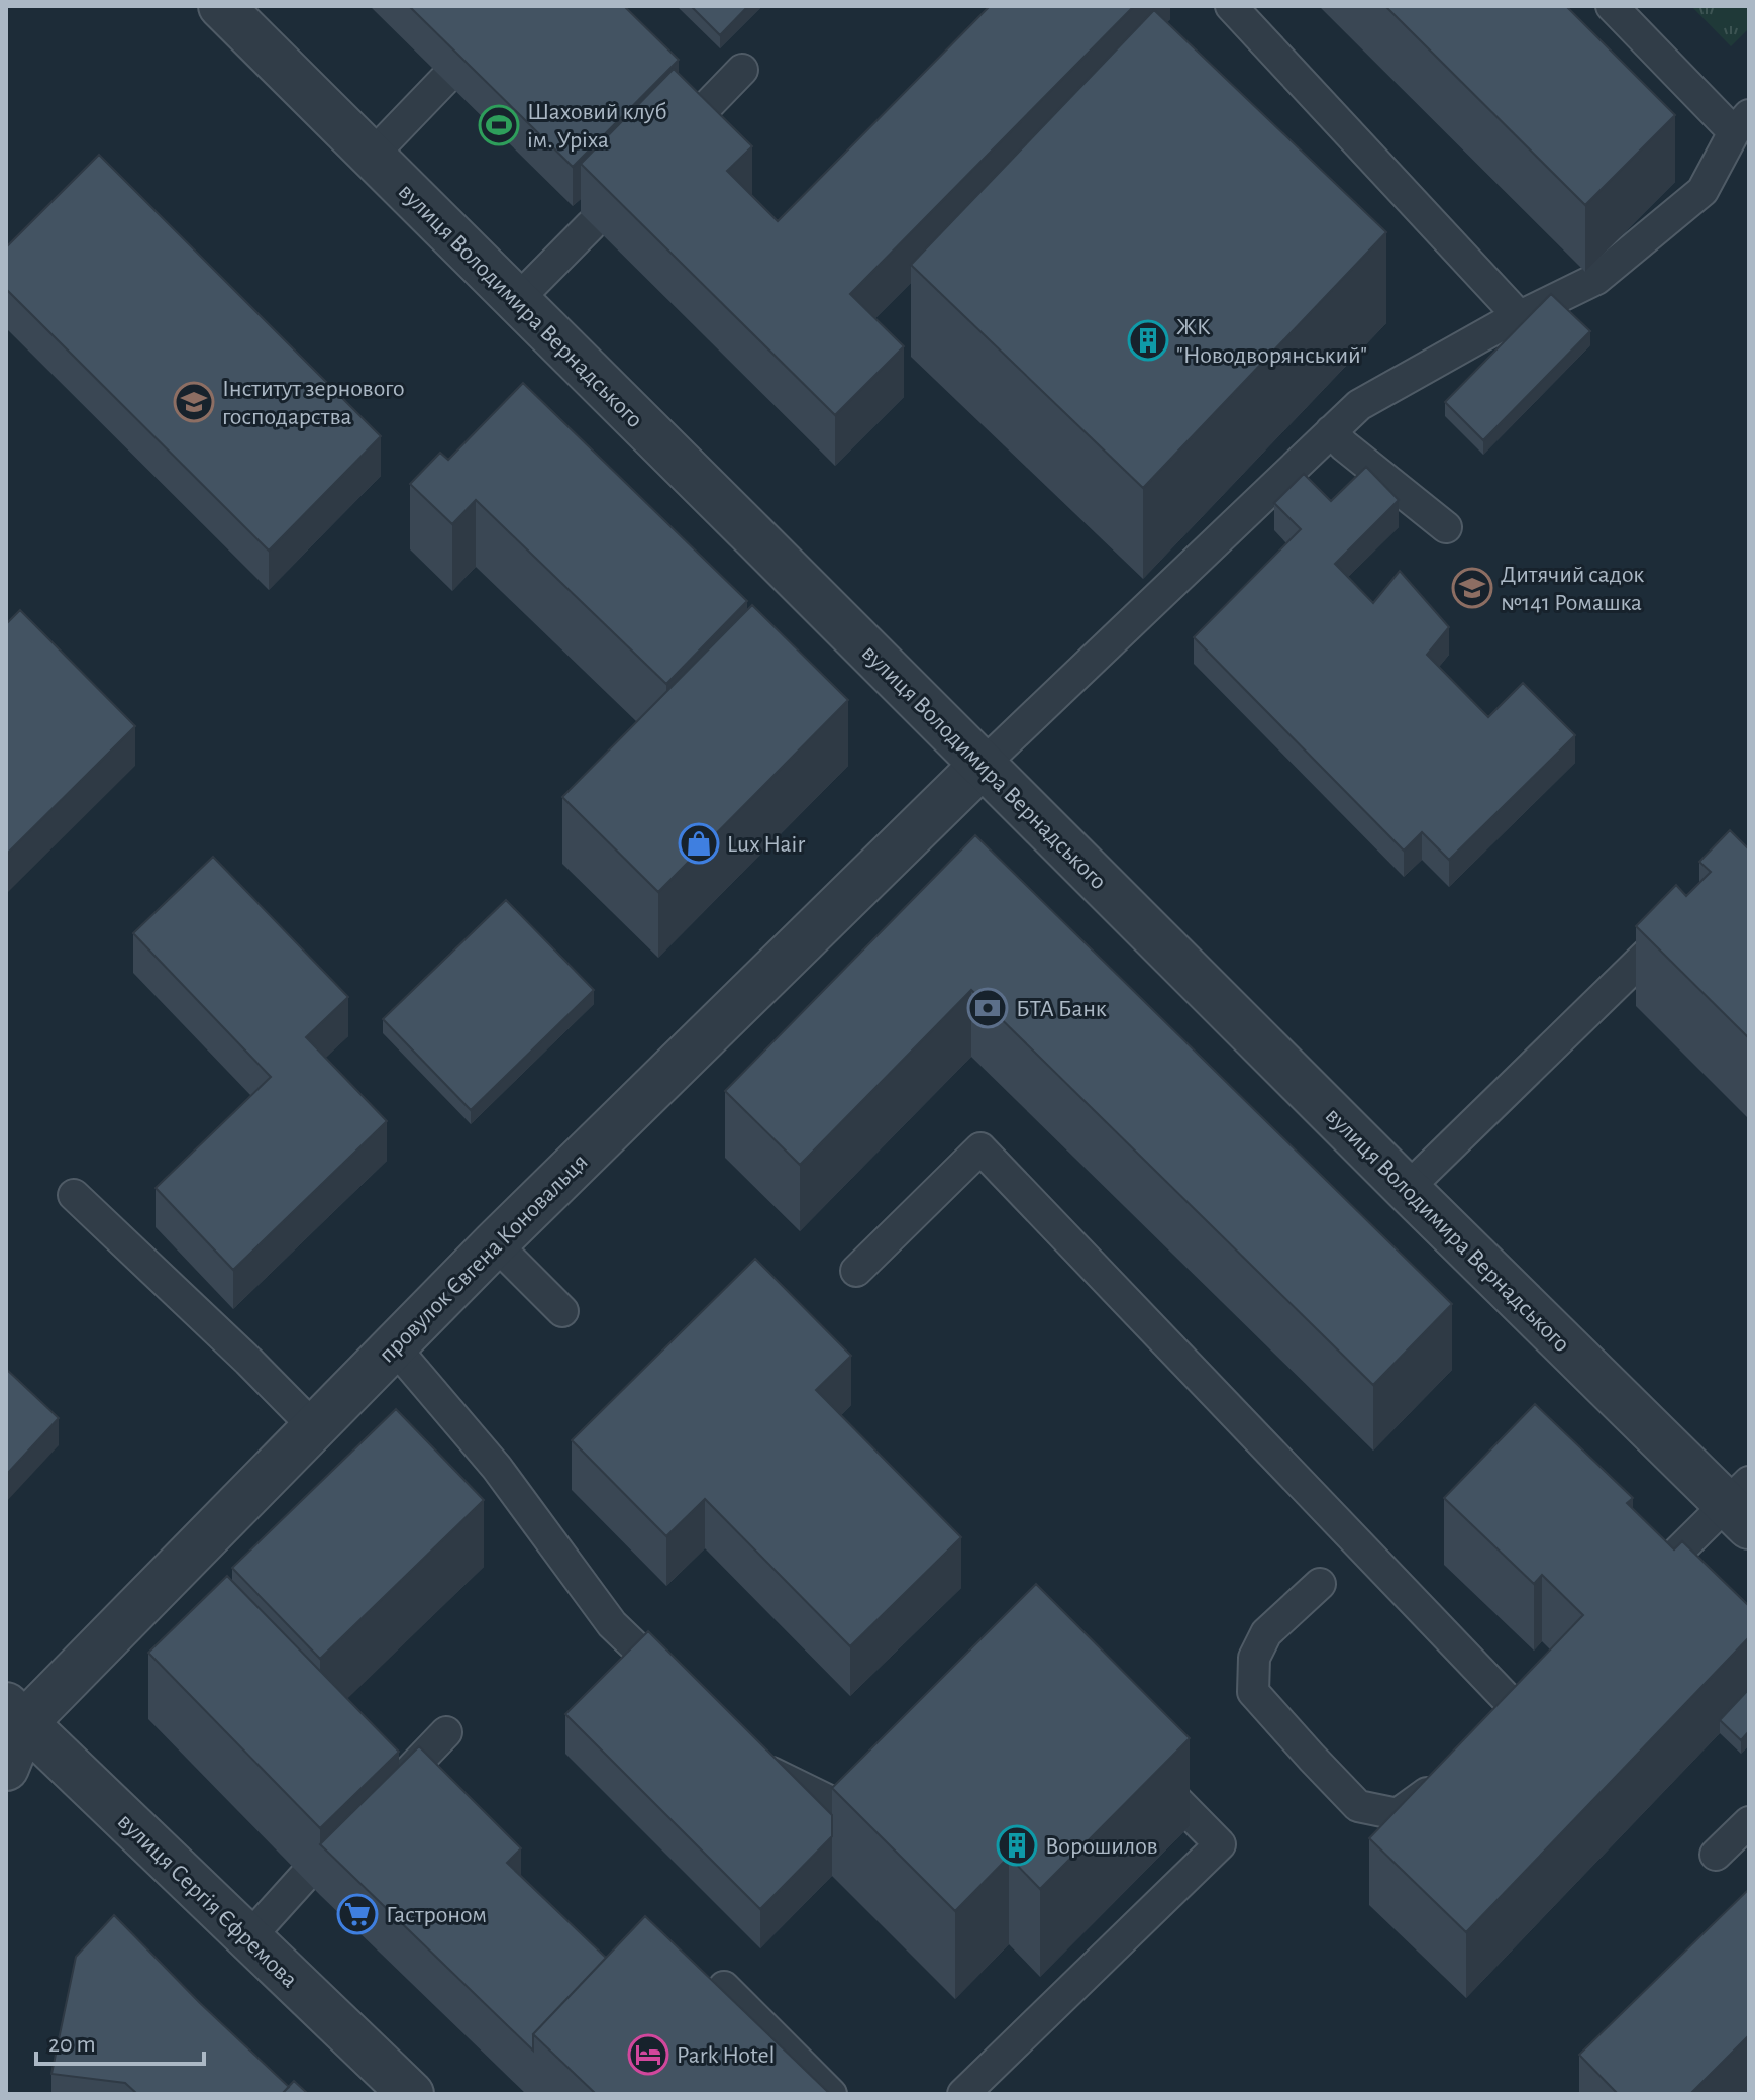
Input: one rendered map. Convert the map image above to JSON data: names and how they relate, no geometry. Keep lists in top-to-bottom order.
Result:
{
  "streets": {
    "street": ["вулиця Володимира Вернадського", "провулок Євгена Коновальця", "вулиця Сергія Єфремова"]
  },
  "crossings": [
    ["вулиця Володимира Вернадського", "провулок Євгена Коновальця"],
    ["провулок Євгена Коновальця", "вулиця Сергія Єфремова"]
  ],
  "places": {
    "sports": ["Шаховий клуб ім. Уріха"],
    "building": ["ЖК \"Новодворянський\"", "Ворошилов"],
    "school or university": ["Інститут зернового господарства", "Дитячий садок №141 Ромашка"],
    "shop": ["Lux Hair"],
    "bank": ["БТА Банк"],
    "supermarket": ["Гастроном"],
    "hotel": ["Park Hotel"]
  },
  "scale_bar": "20 m"
}
